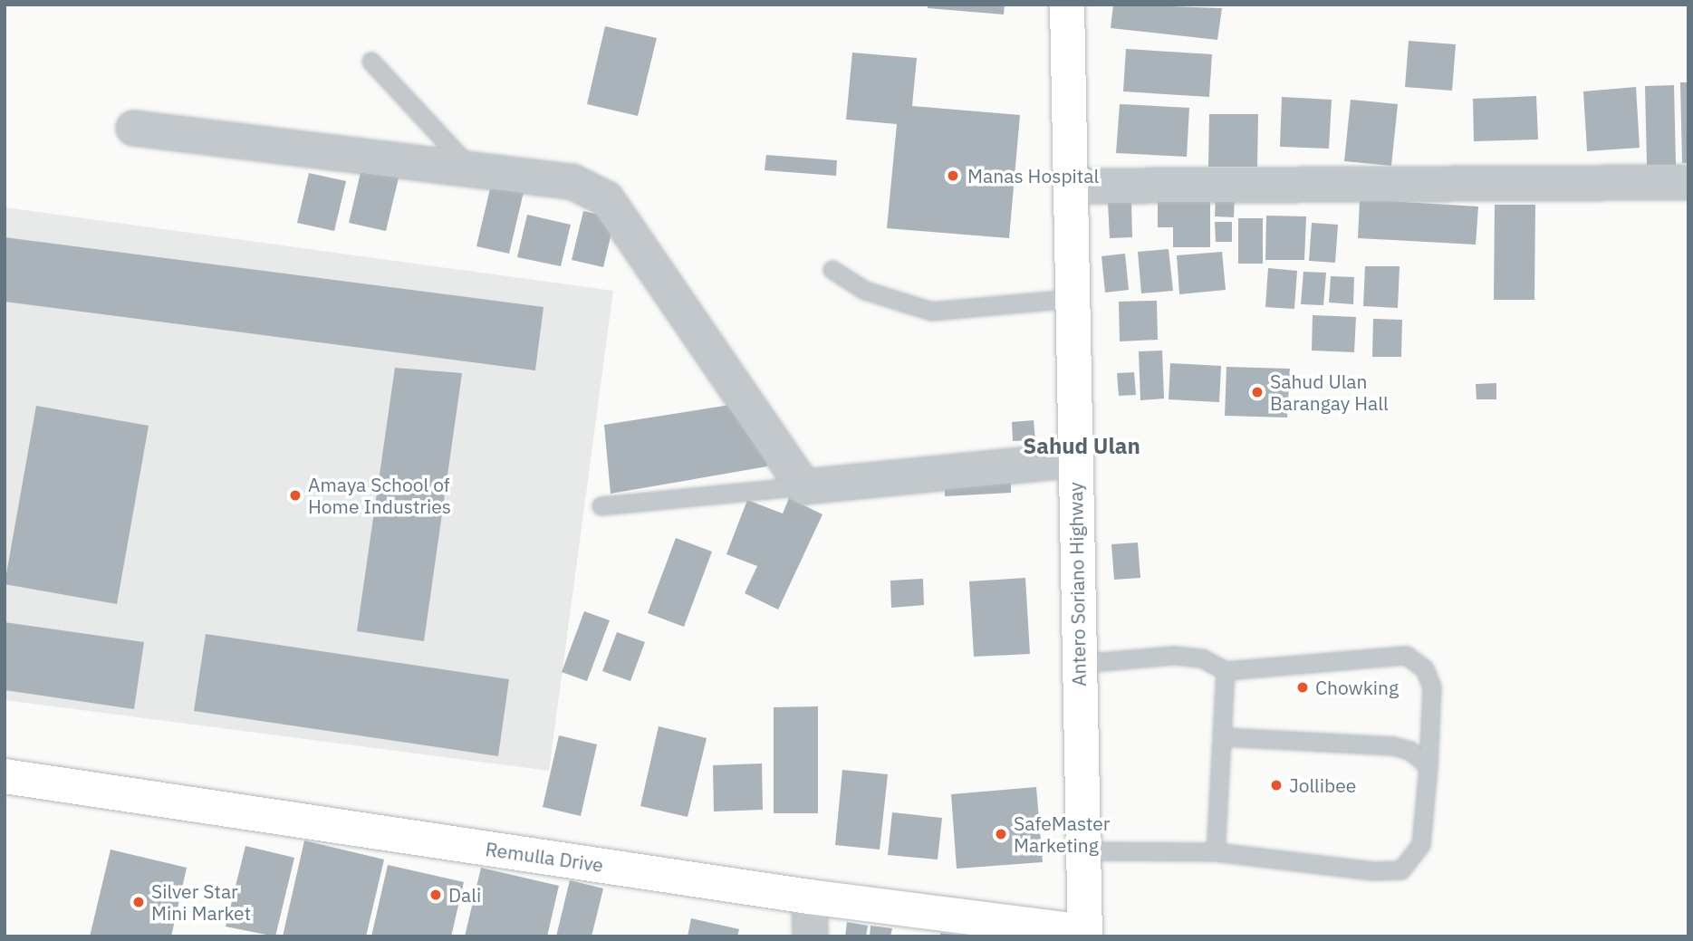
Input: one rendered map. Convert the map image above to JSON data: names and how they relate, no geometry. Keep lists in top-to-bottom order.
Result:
{
  "streets": {
    "main road": ["Antero Soriano Highway", "Remulla Drive"]
  },
  "crossings": [
    ["Antero Soriano Highway", "Remulla Drive"]
  ],
  "districts": ["Sahud Ulan"],
  "places": [
    "Manas Hospital",
    "Sahud Ulan Barangay Hall",
    "Amaya School of Home Industries",
    "Chowking",
    "Jollibee",
    "SafeMaster Marketing",
    "Dali",
    "Silver Star Mini Market"
  ]
}
